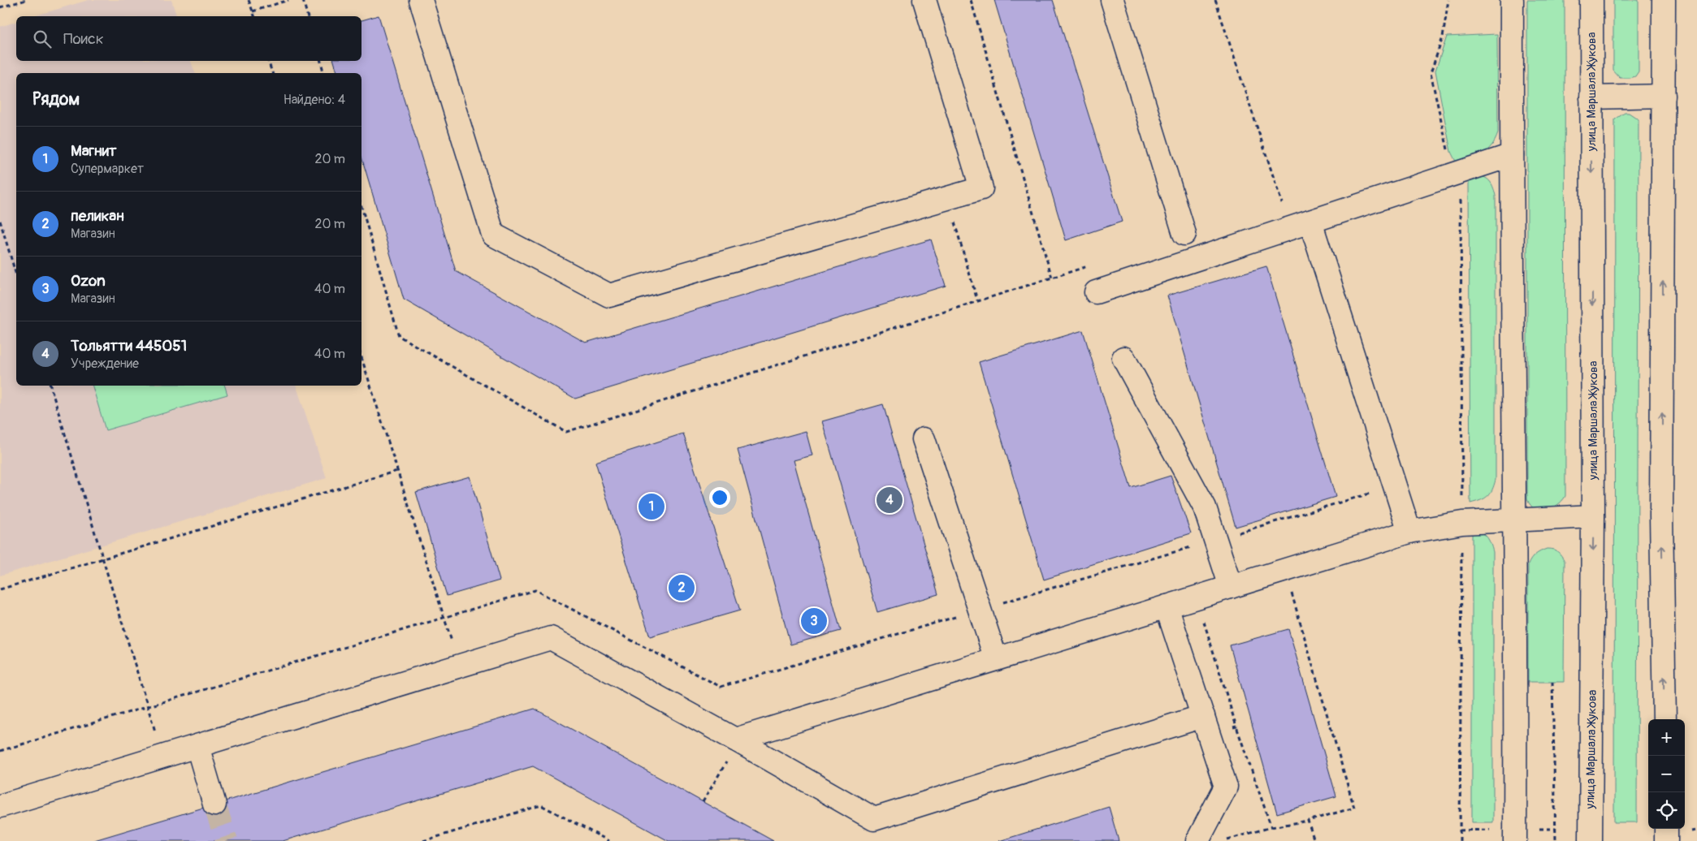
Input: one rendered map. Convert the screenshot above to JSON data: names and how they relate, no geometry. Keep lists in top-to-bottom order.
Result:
{
  "streets": {
    "main road": ["улица Маршала Жукова"]
  },
  "page": {
    "search": "Поиск",
    "heading": ["Рядом", "Найдено: 4"],
    "list": [
      {
        "mark": "1",
        "name": "Магнит",
        "note": "Супермаркет",
        "value": "20 m"
      },
      {
        "mark": "2",
        "name": "пеликан",
        "note": "Магазин",
        "value": "20 m"
      },
      {
        "mark": "3",
        "name": "Ozon",
        "note": "Магазин",
        "value": "40 m"
      },
      {
        "mark": "4",
        "name": "Тольятти 445051",
        "note": "Учреждение",
        "value": "40 m"
      }
    ],
    "pins": [
      "4",
      "1",
      "2",
      "3"
    ],
    "map_buttons": ["+", "−"]
  }
}
